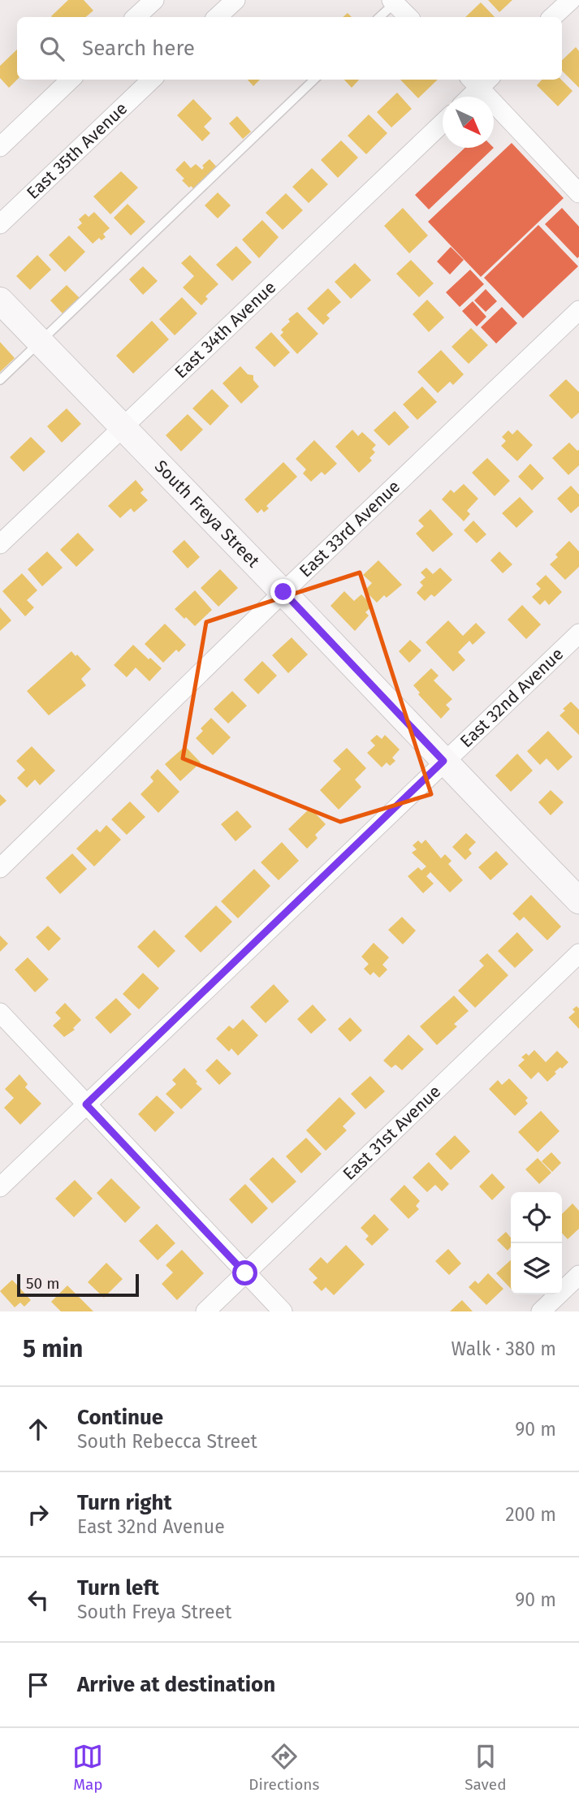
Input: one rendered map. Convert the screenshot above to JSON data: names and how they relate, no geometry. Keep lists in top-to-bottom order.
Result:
{
  "streets": {
    "main road": ["South Freya Street"],
    "street": [
      "East 35th Avenue",
      "East 34th Avenue",
      "East 33rd Avenue",
      "East 32nd Avenue",
      "East 31st Avenue"
    ]
  },
  "crossings": [
    ["East 34th Avenue", "South Freya Street"],
    ["South Freya Street", "East 33rd Avenue"],
    ["South Freya Street", "East 32nd Avenue"]
  ],
  "scale_bar": "50 m",
  "north": "bottom right",
  "page": {
    "search": "Search here",
    "scale": "50 m",
    "heading": ["5 min", "Walk · 380 m"],
    "list": [
      ["Continue", "South Rebecca Street", "90 m"],
      ["Turn right", "East 32nd Avenue", "200 m"],
      ["Turn left", "South Freya Street", "90 m"],
      "Arrive at destination"
    ],
    "nav": ["Map", "Directions", "Saved"]
  }
}
